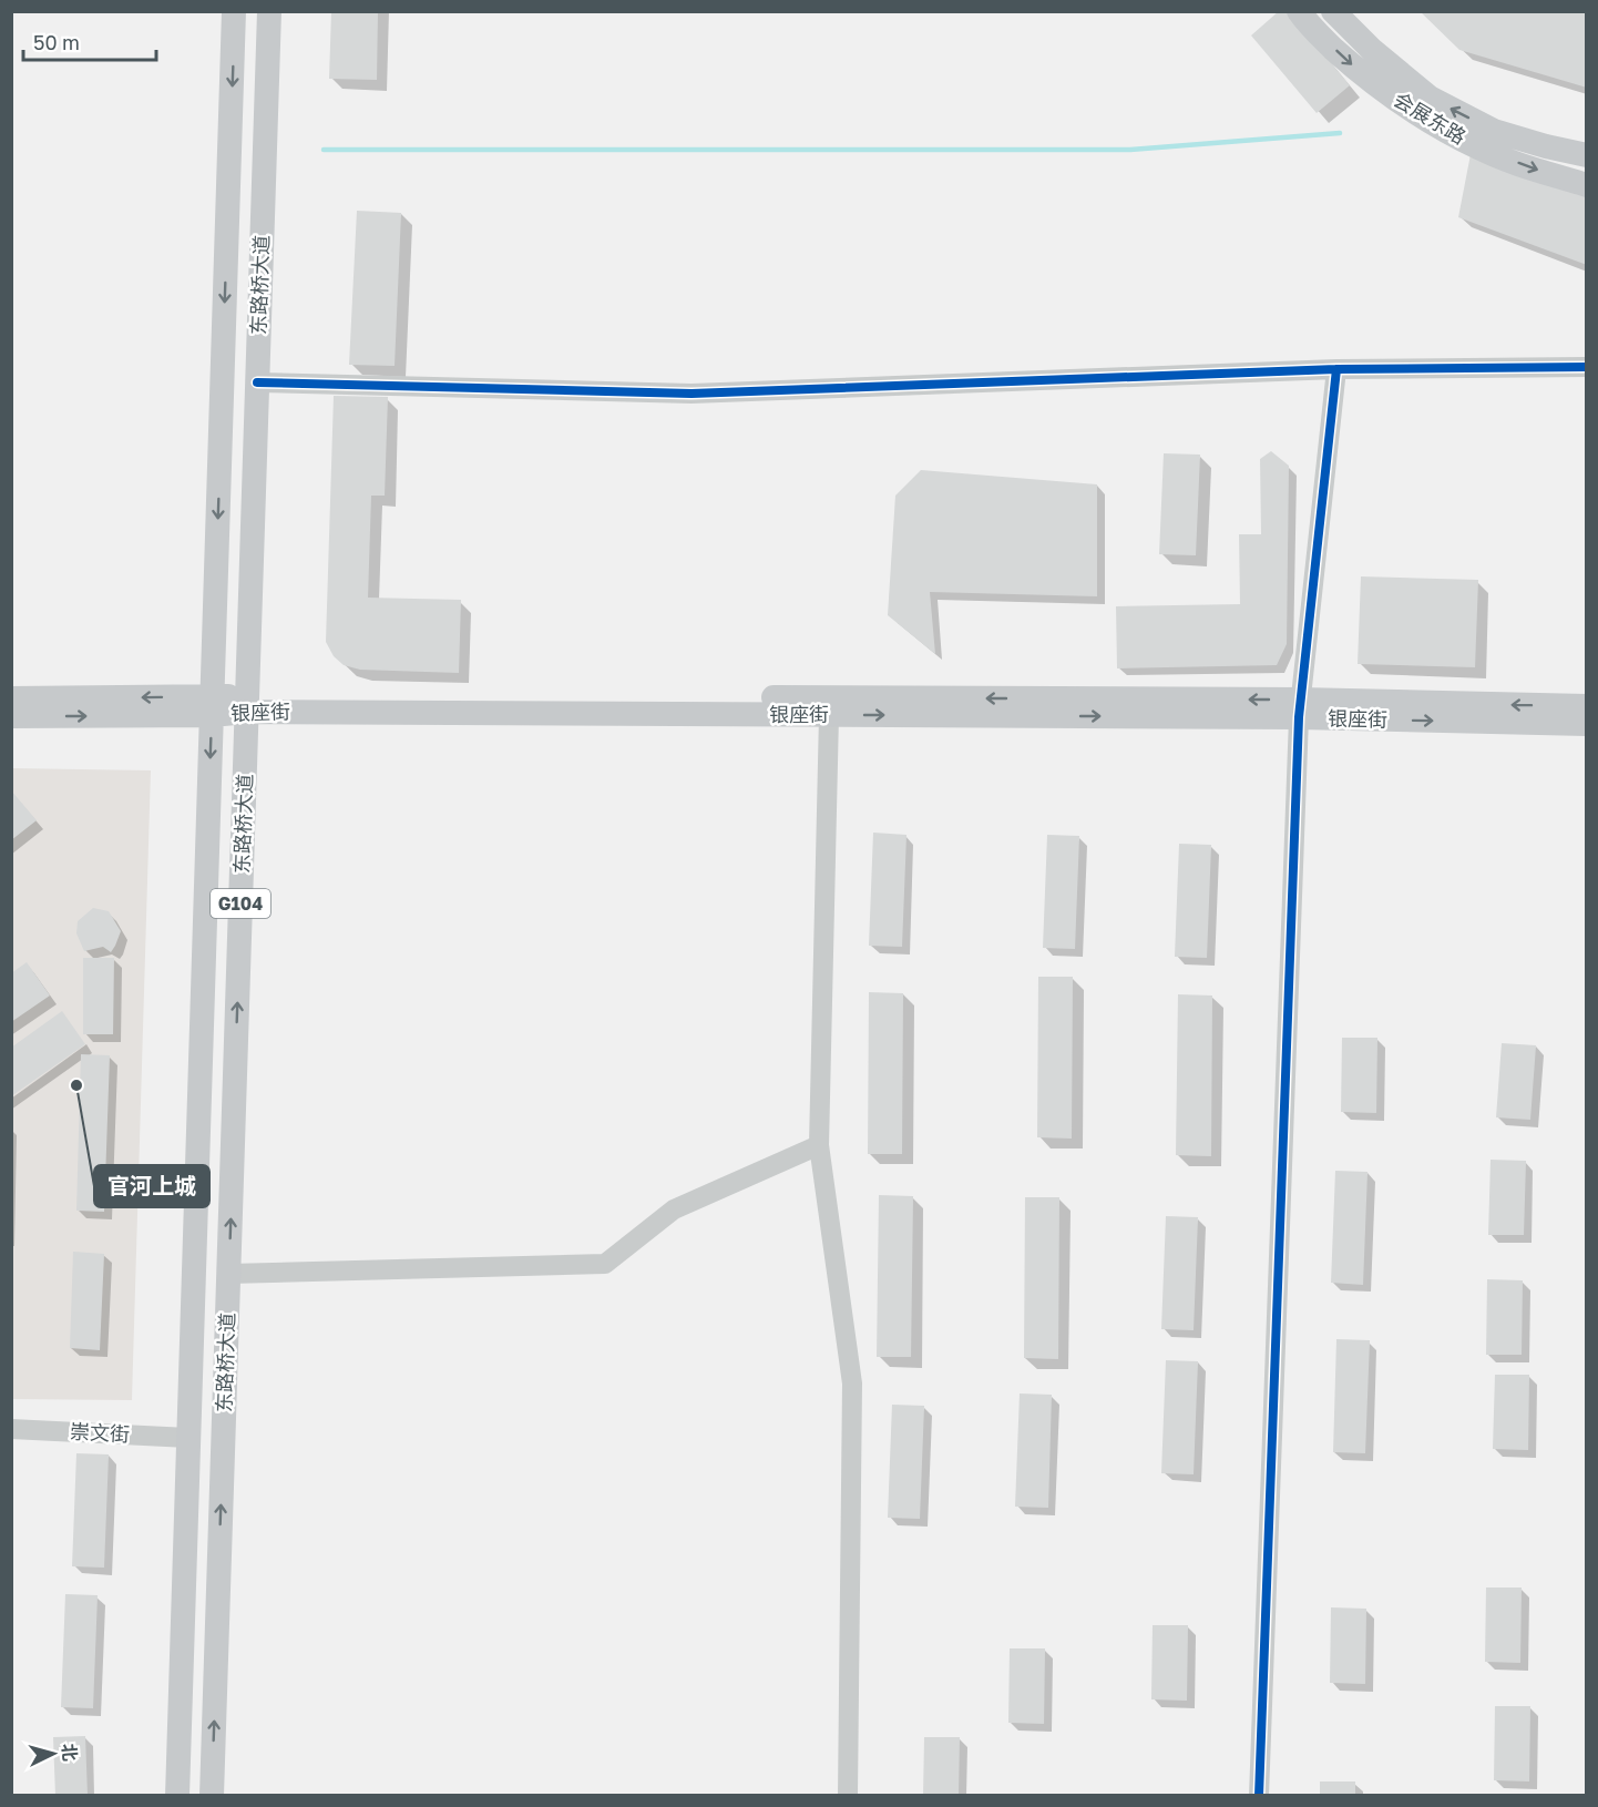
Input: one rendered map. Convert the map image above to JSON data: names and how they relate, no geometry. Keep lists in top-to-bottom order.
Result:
{
  "streets": {
    "main road": [
      "会展东路",
      "东路桥大道",
      "银座街",
      "G104"
    ],
    "street": ["崇文街"]
  },
  "crossings": [
    ["东路桥大道", "银座街"],
    ["东路桥大道", "崇文街"]
  ],
  "places": ["官河上城"],
  "scale_bar": "50 m",
  "north": "right"
}
